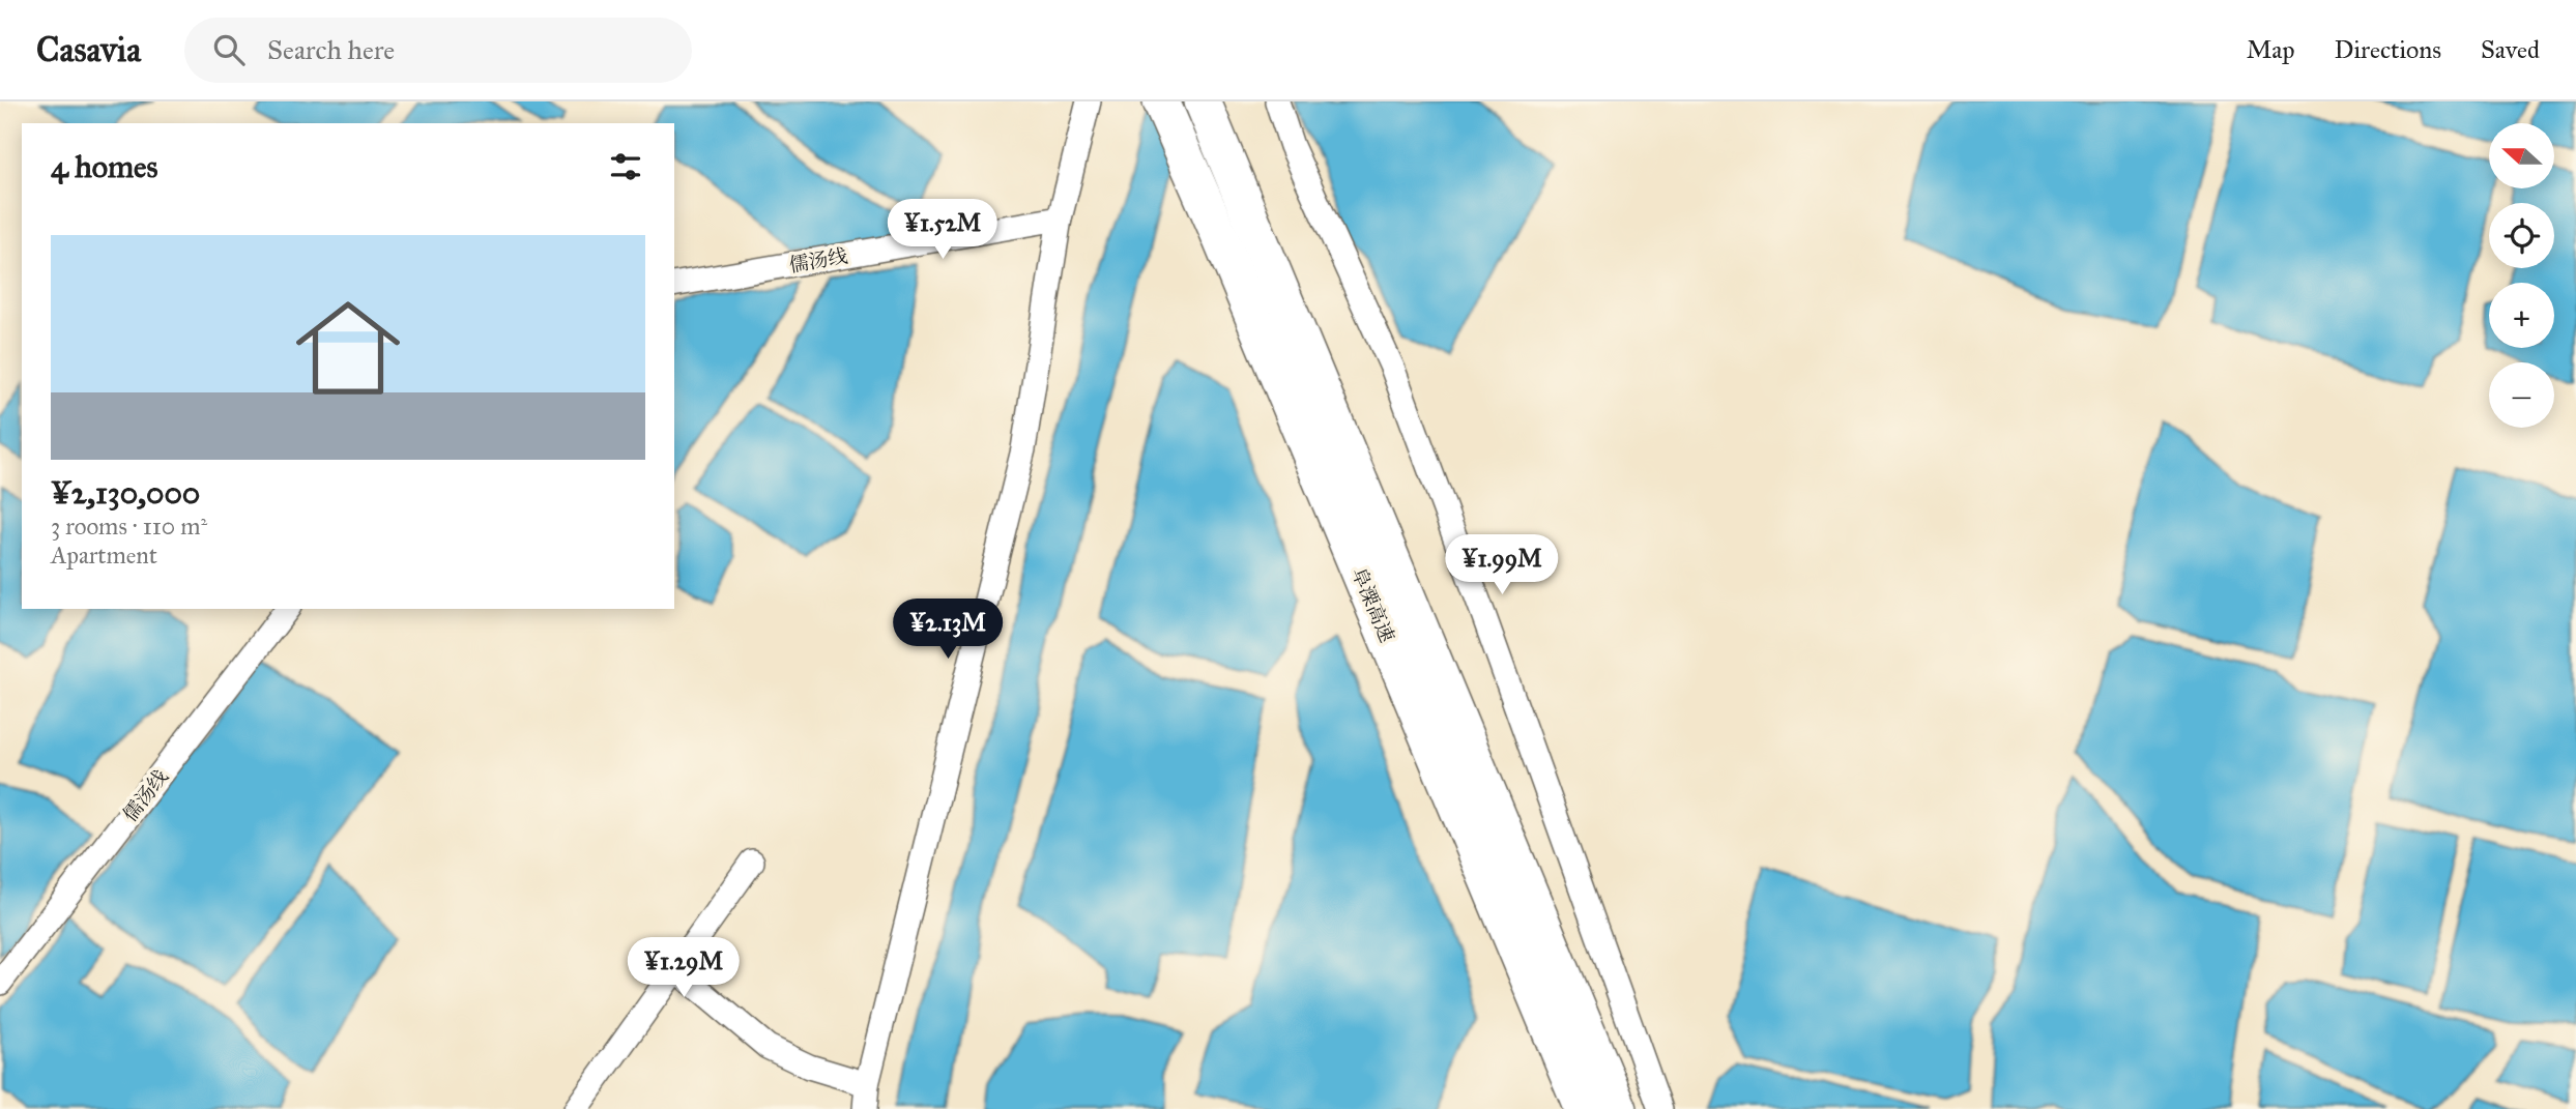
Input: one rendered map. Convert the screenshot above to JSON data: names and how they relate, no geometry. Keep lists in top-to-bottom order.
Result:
{
  "streets": {
    "highway": ["阜溧高速"],
    "street": ["儒汤线"]
  },
  "north": "left",
  "page": {
    "header": "Casavia",
    "search": "Search here",
    "nav": ["Map", "Directions", "Saved"],
    "map_buttons": ["+", "−"],
    "heading": "4 homes",
    "price": [
      "¥1.52M",
      "¥1.99M",
      "¥2.13M",
      "¥1.29M"
    ],
    "list": [
      {
        "name": "¥2,130,000",
        "note": "3 rooms · 110 m² · Apartment"
      }
    ]
  }
}
